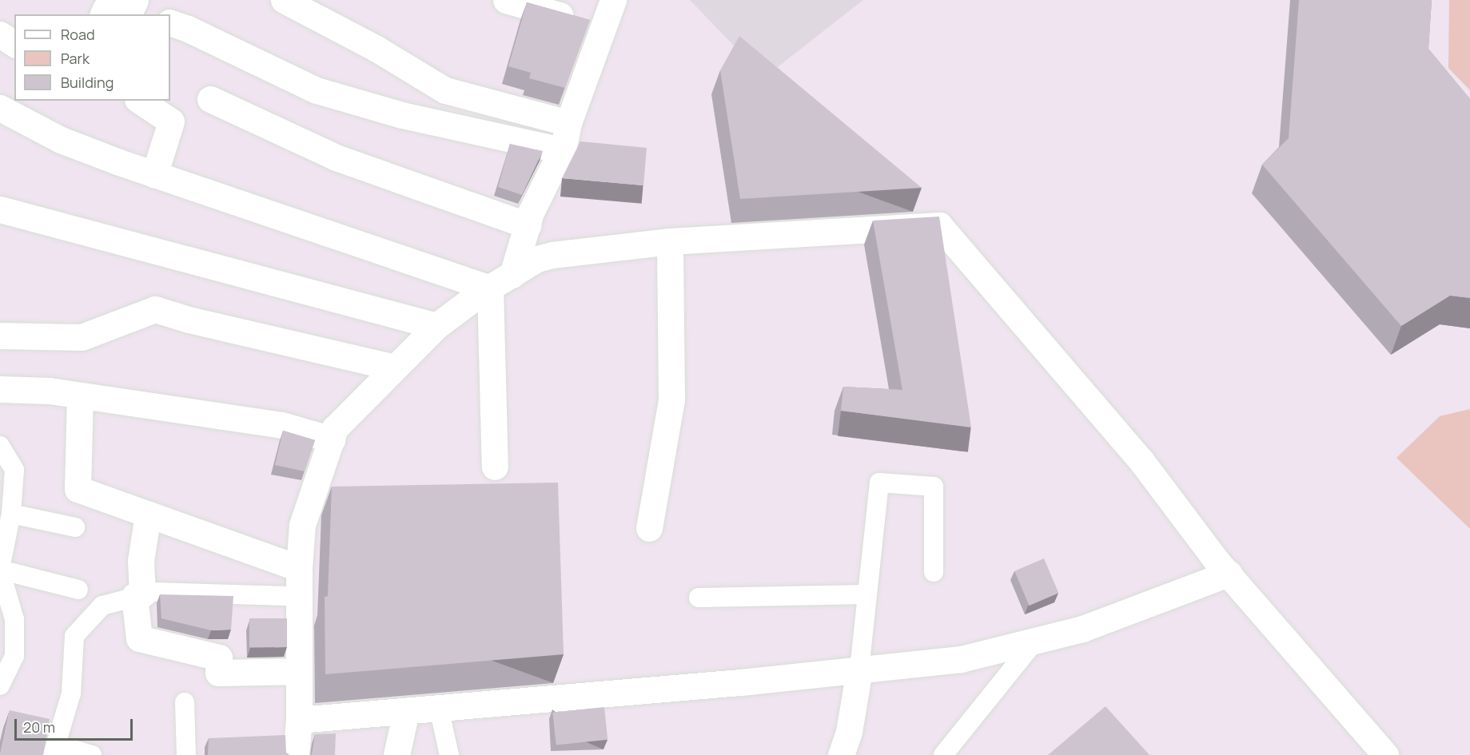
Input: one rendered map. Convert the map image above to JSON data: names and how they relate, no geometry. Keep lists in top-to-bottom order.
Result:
{
  "legend": ["Road", "Park", "Building"],
  "scale_bar": "20 m"
}
